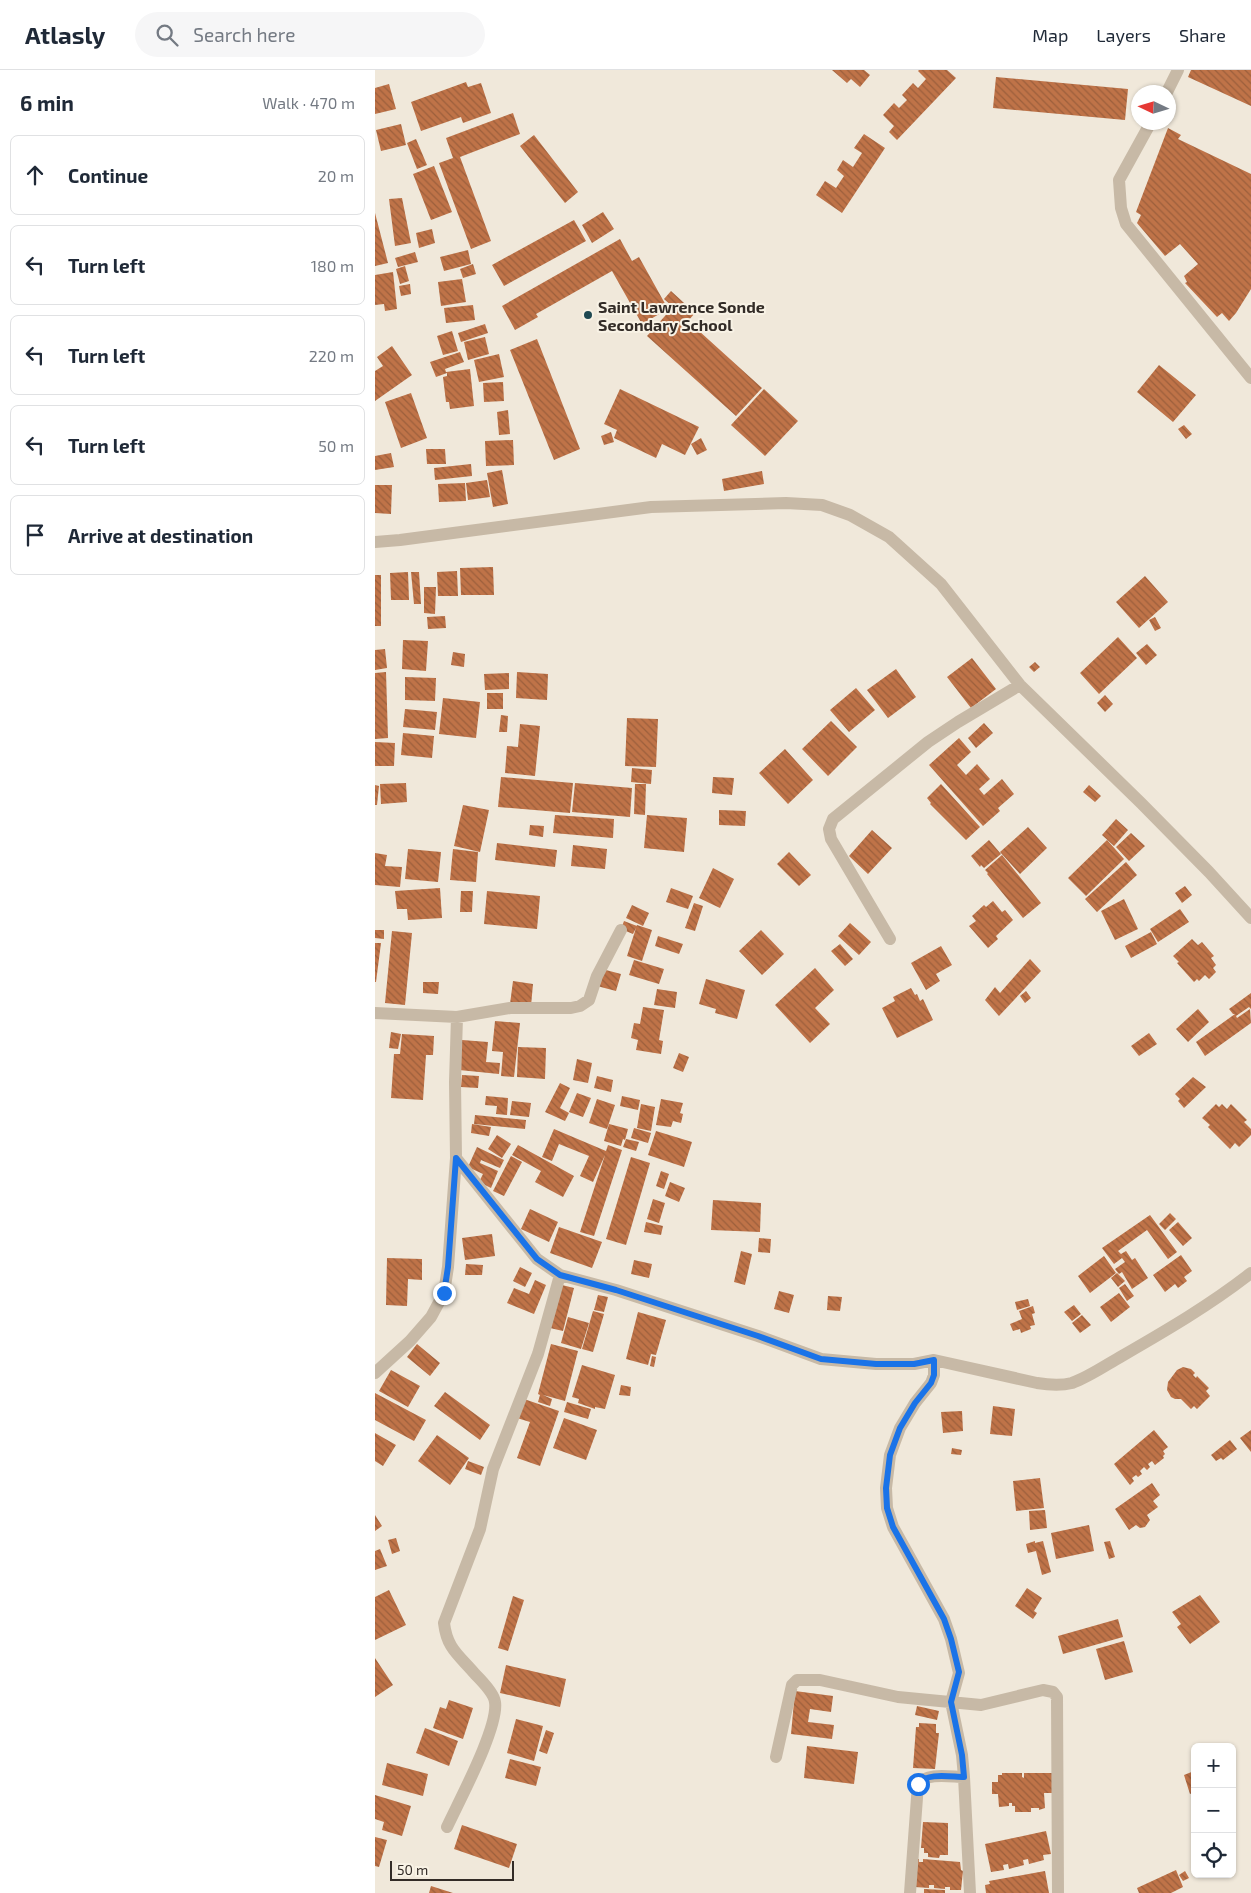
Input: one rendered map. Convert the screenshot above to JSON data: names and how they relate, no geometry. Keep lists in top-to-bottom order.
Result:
{
  "places": ["Saint Lawrence Sonde Secondary School"],
  "scale_bar": "50 m",
  "north": "left",
  "page": {
    "header": "Atlasly",
    "search": "Search here",
    "nav": ["Map", "Layers", "Share"],
    "heading": ["6 min", "Walk · 470 m"],
    "list": [
      ["Continue", "20 m"],
      ["Turn left", "180 m"],
      ["Turn left", "220 m"],
      ["Turn left", "50 m"],
      "Arrive at destination"
    ],
    "map_buttons": ["+", "−"],
    "scale": "50 m"
  }
}
